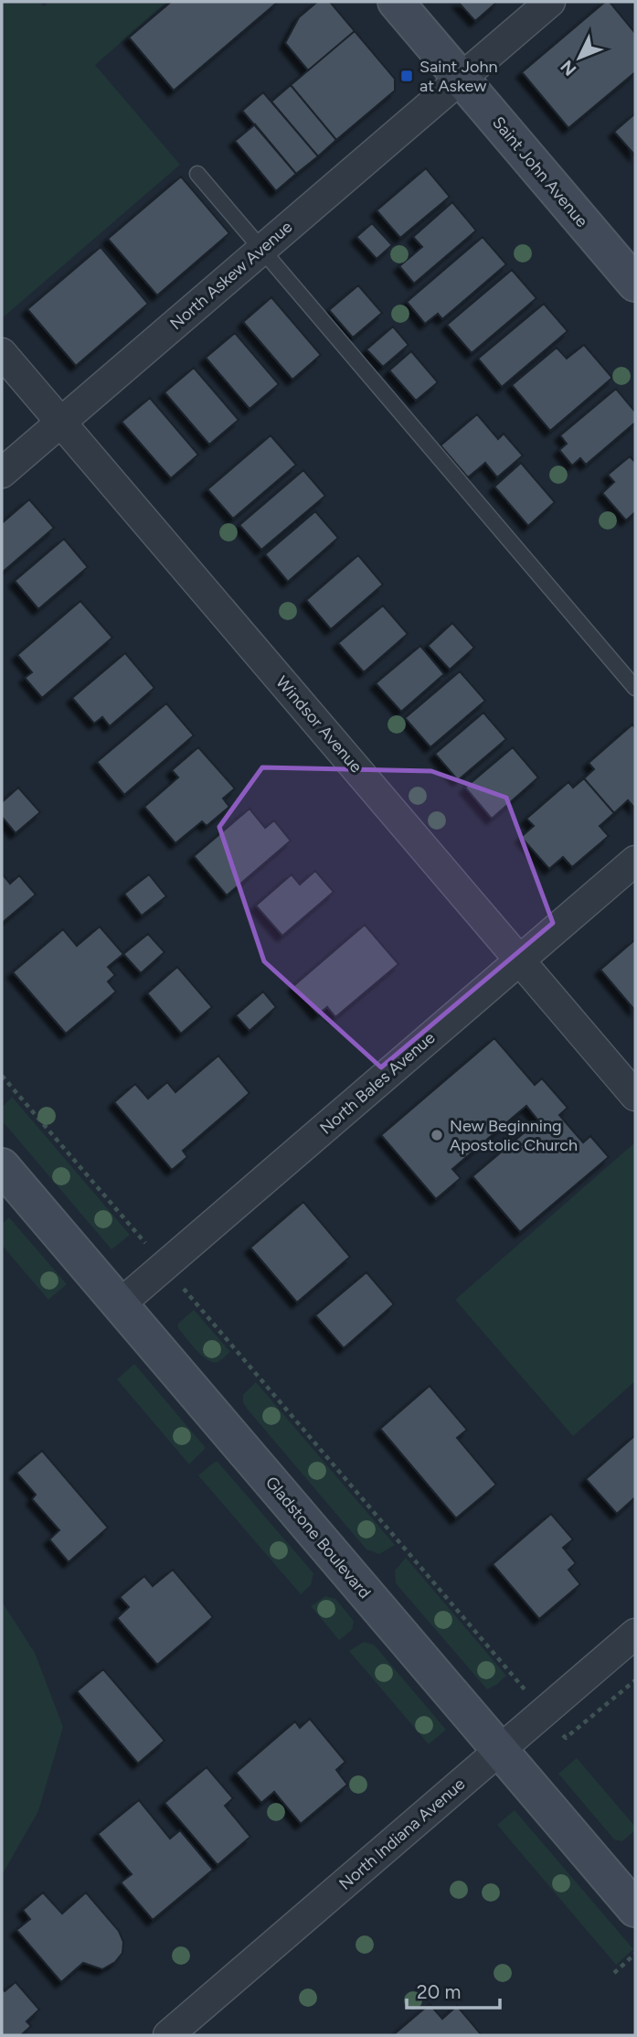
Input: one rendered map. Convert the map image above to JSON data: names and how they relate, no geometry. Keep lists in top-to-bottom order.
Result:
{
  "streets": {
    "street": [
      "Saint John Avenue",
      "North Askew Avenue",
      "Windsor Avenue",
      "North Bales Avenue",
      "Gladstone Boulevard",
      "North Indiana Avenue"
    ]
  },
  "crossings": [
    ["Saint John Avenue", "North Askew Avenue"],
    ["North Askew Avenue", "Windsor Avenue"],
    ["Windsor Avenue", "North Bales Avenue"],
    ["North Bales Avenue", "Gladstone Boulevard"],
    ["Gladstone Boulevard", "North Indiana Avenue"]
  ],
  "places": {
    "transit": ["Saint John at Askew"],
    "other": ["New Beginning Apostolic Church"]
  },
  "scale_bar": "20 m",
  "north": "bottom left"
}
